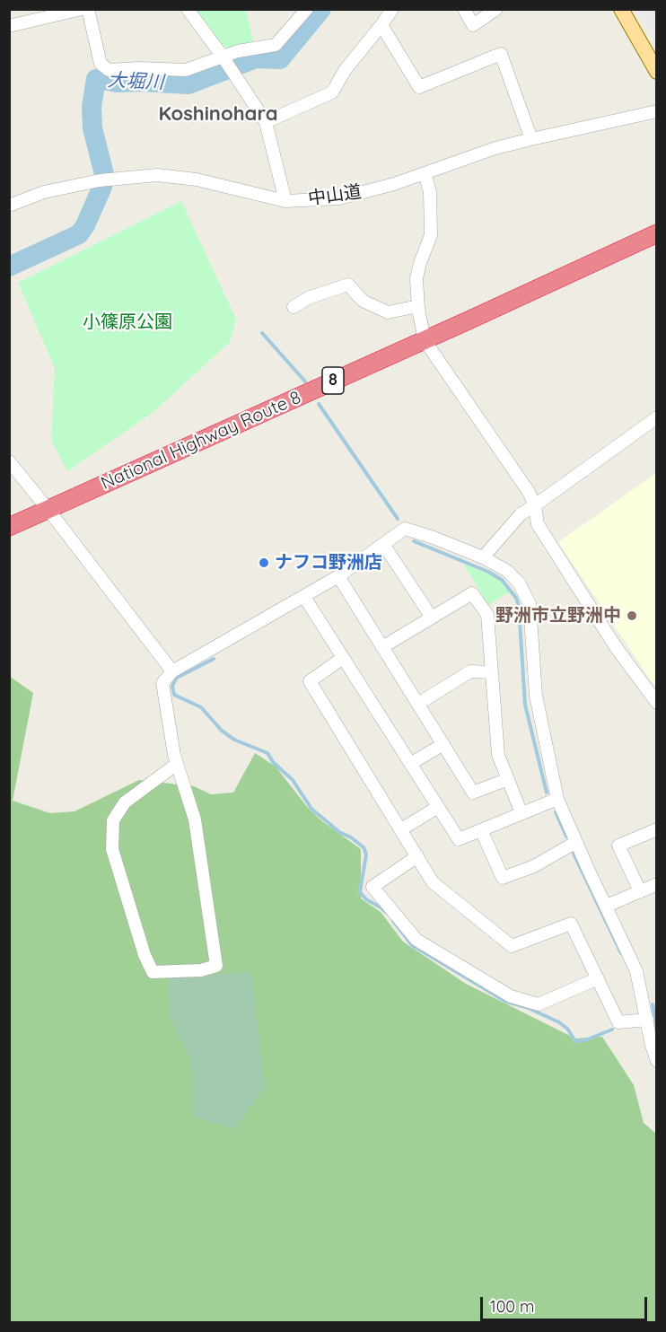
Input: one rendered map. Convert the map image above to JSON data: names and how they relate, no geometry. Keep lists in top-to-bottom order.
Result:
{
  "streets": {
    "highway": ["8", "National Highway Route 8"],
    "street": ["中山道"]
  },
  "districts": ["Koshinohara"],
  "water": ["大堀川"],
  "parks": ["小篠原公園"],
  "places": ["ナフコ野洲店", "野洲市立野洲中"],
  "scale_bar": "100 m"
}
